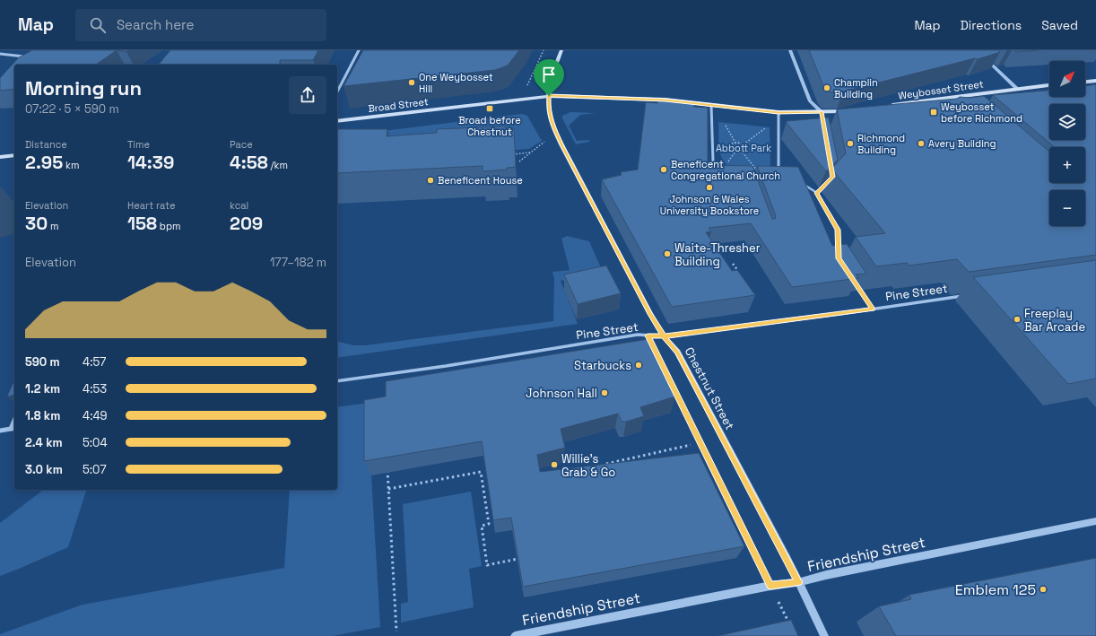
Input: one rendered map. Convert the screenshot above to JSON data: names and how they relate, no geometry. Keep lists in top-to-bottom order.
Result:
{
  "streets": {
    "main road": ["Weybosset Street", "Broad Street"],
    "street": ["Pine Street", "Chestnut Street", "Friendship Street"]
  },
  "crossings": [
    ["Broad Street", "Chestnut Street"],
    ["Pine Street", "Chestnut Street"],
    ["Chestnut Street", "Friendship Street"]
  ],
  "parks": ["Abbott Park"],
  "places": {
    "other": [
      "One Weybosset Hill",
      "Champlin Building",
      "Richmond Building",
      "Avery Building",
      "Beneficent Congregational Church",
      "Beneficent House",
      "Johnson & Wales University Bookstore",
      "Waite-Thresher Building",
      "Freeplay Bar Arcade",
      "Starbucks",
      "Johnson Hall",
      "Willie's Grab & Go",
      "Emblem 125"
    ],
    "transit": ["Broad before Chestnut", "Weybosset before Richmond"]
  },
  "north": "top right",
  "page": {
    "header": "Map",
    "search": "Search here",
    "nav": ["Map", "Directions", "Saved"],
    "map_buttons": ["+", "−"],
    "heading": ["Morning run", "07:22 · 5 × 590 m"],
    "stats": [
      ["Distance", "2.95 km"],
      ["Time", "14:39"],
      ["Pace", "4:58 /km"],
      ["Elevation", "30 m"],
      ["Heart rate", "158 bpm"],
      ["kcal", "209"]
    ],
    "chart": ["Elevation", "177–182 m"],
    "list": [
      {
        "name": "590 m",
        "note": "4:57"
      },
      {
        "name": "1.2 km",
        "note": "4:53"
      },
      {
        "name": "1.8 km",
        "note": "4:49"
      },
      {
        "name": "2.4 km",
        "note": "5:04"
      },
      {
        "name": "3.0 km",
        "note": "5:07"
      }
    ]
  }
}
